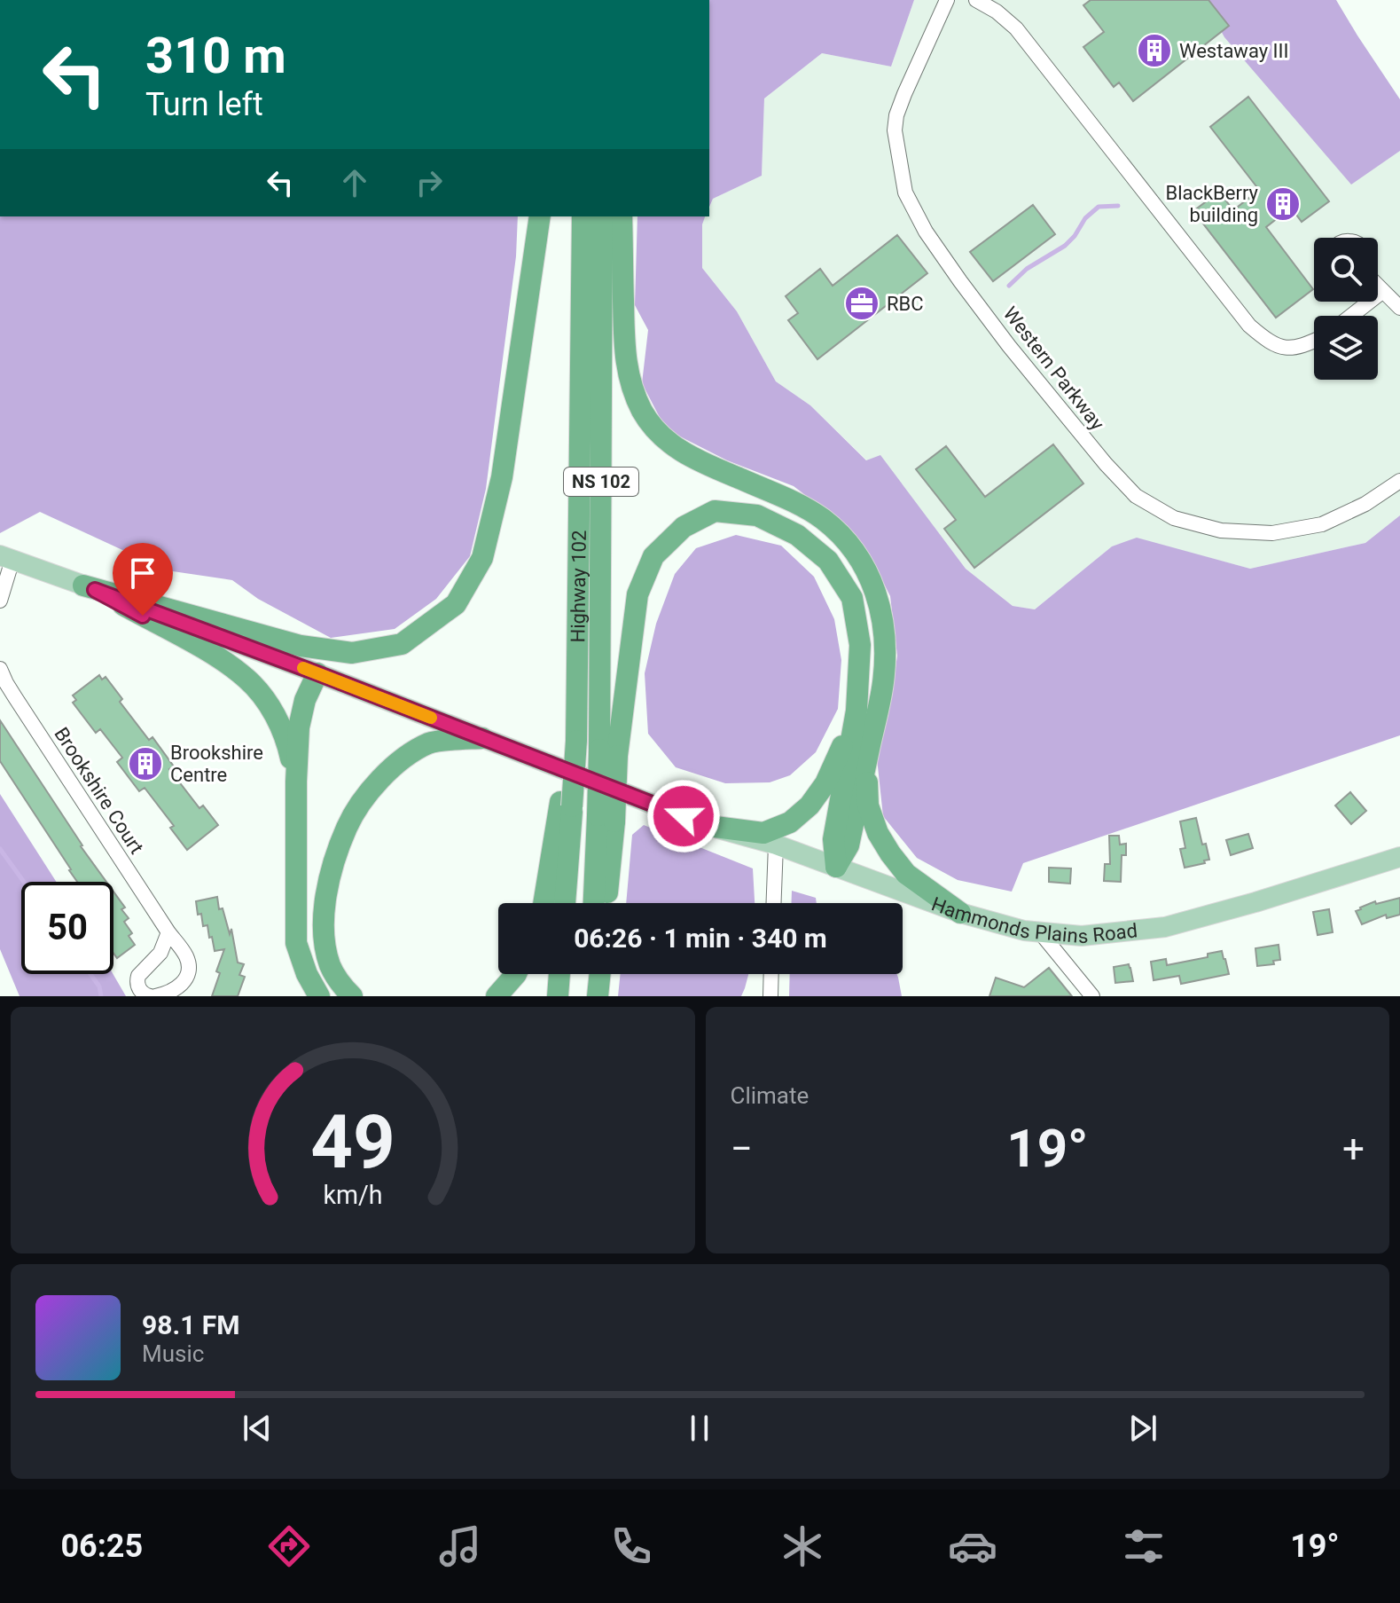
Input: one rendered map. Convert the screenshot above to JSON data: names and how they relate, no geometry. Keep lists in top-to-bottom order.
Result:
{
  "streets": {
    "highway": ["NS 102", "Highway 102"],
    "main road": ["Hammonds Plains Road"],
    "street": ["Western Parkway", "Brookshire Court"]
  },
  "places": {
    "building": ["Westaway III", "BlackBerry building", "Brookshire Centre"],
    "office": ["RBC"]
  },
  "page": {
    "turn": ["310 m", "Turn left"],
    "limit": "50",
    "trip": "06:26 · 1 min · 340 m",
    "tile": "Climate",
    "heat": ["−", "19°", "+"],
    "song": ["98.1 FM", "Music"],
    "tabs": ["06:25", "19°"],
    "gauge": ["49", "km/h"]
  }
}
